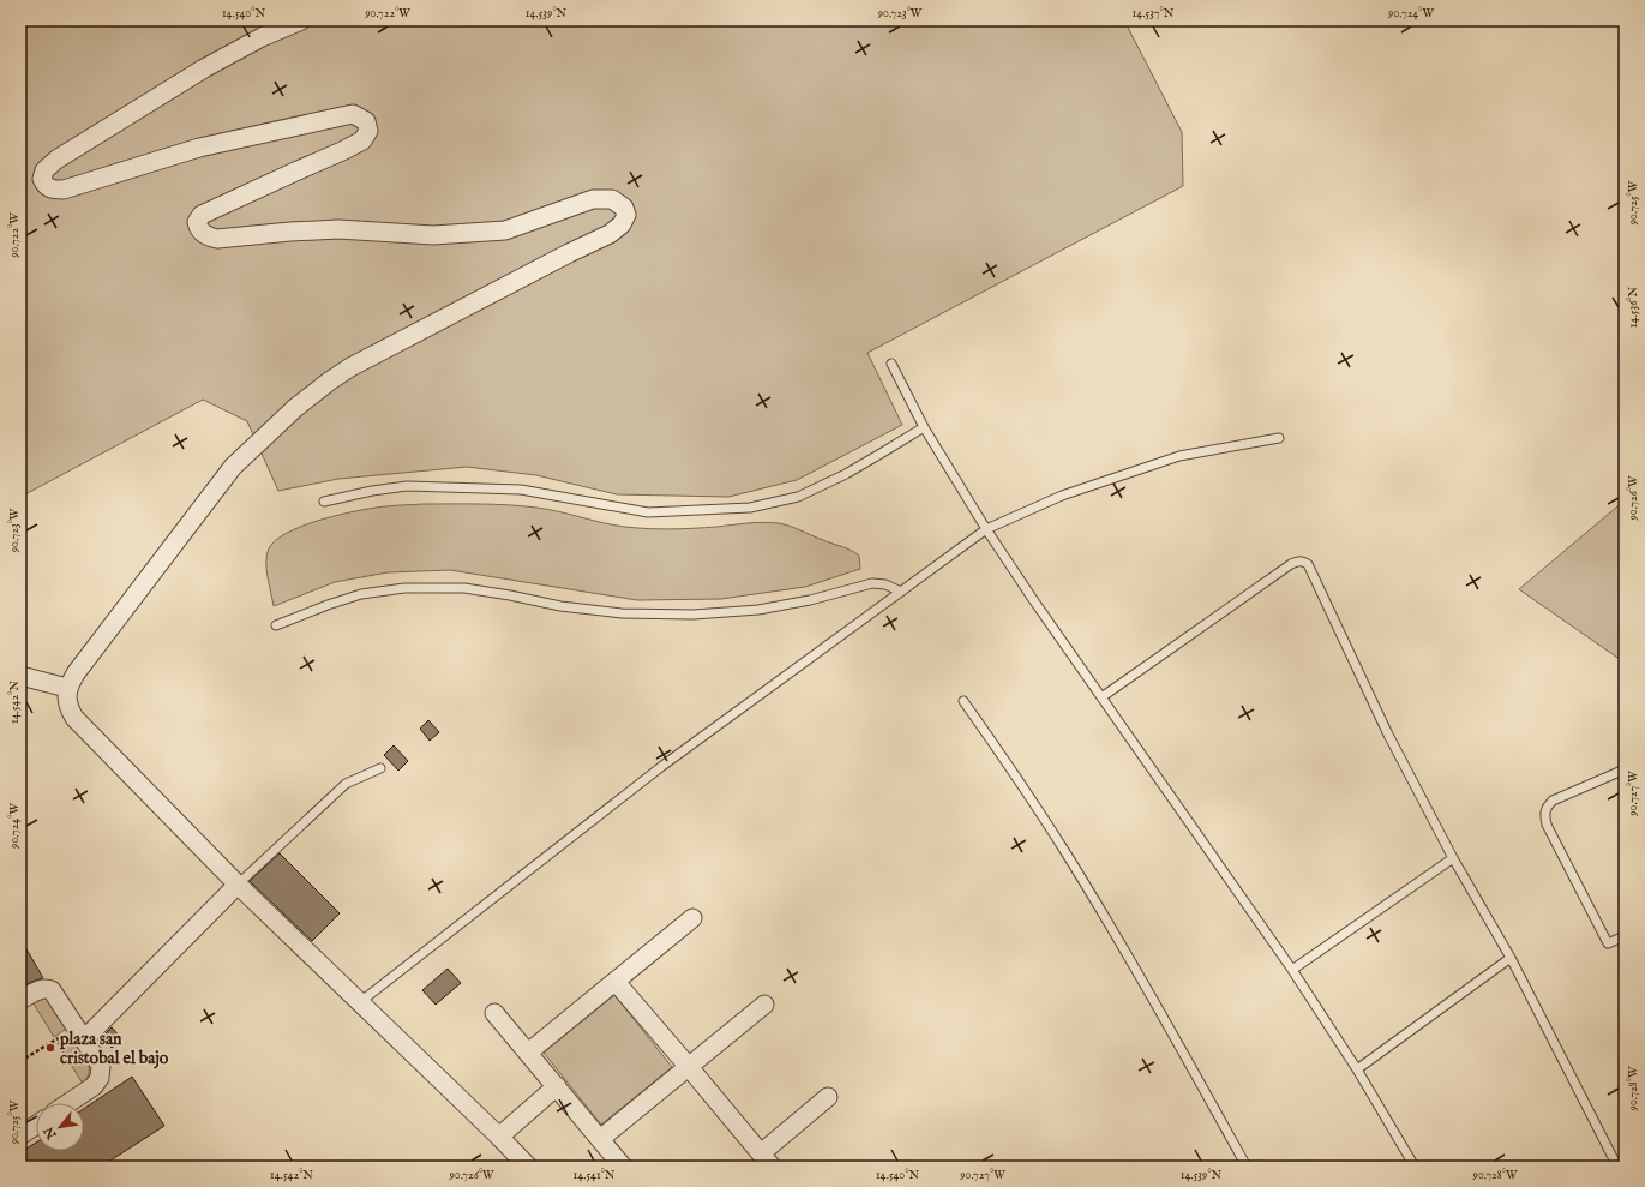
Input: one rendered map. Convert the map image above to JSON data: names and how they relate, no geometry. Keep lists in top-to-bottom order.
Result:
{
  "places": ["plaza san cristobal el bajo"],
  "north": "bottom left",
  "coordinates": [
    "14.540°N",
    "90.722°W",
    "14.539°N",
    "90.723°W",
    "14.537°N",
    "90.724°W",
    "90.725°W",
    "14.536°N",
    "90.726°W",
    "14.542°N",
    "90.727°W",
    "90.728°W",
    "14.541°N"
  ]
}
